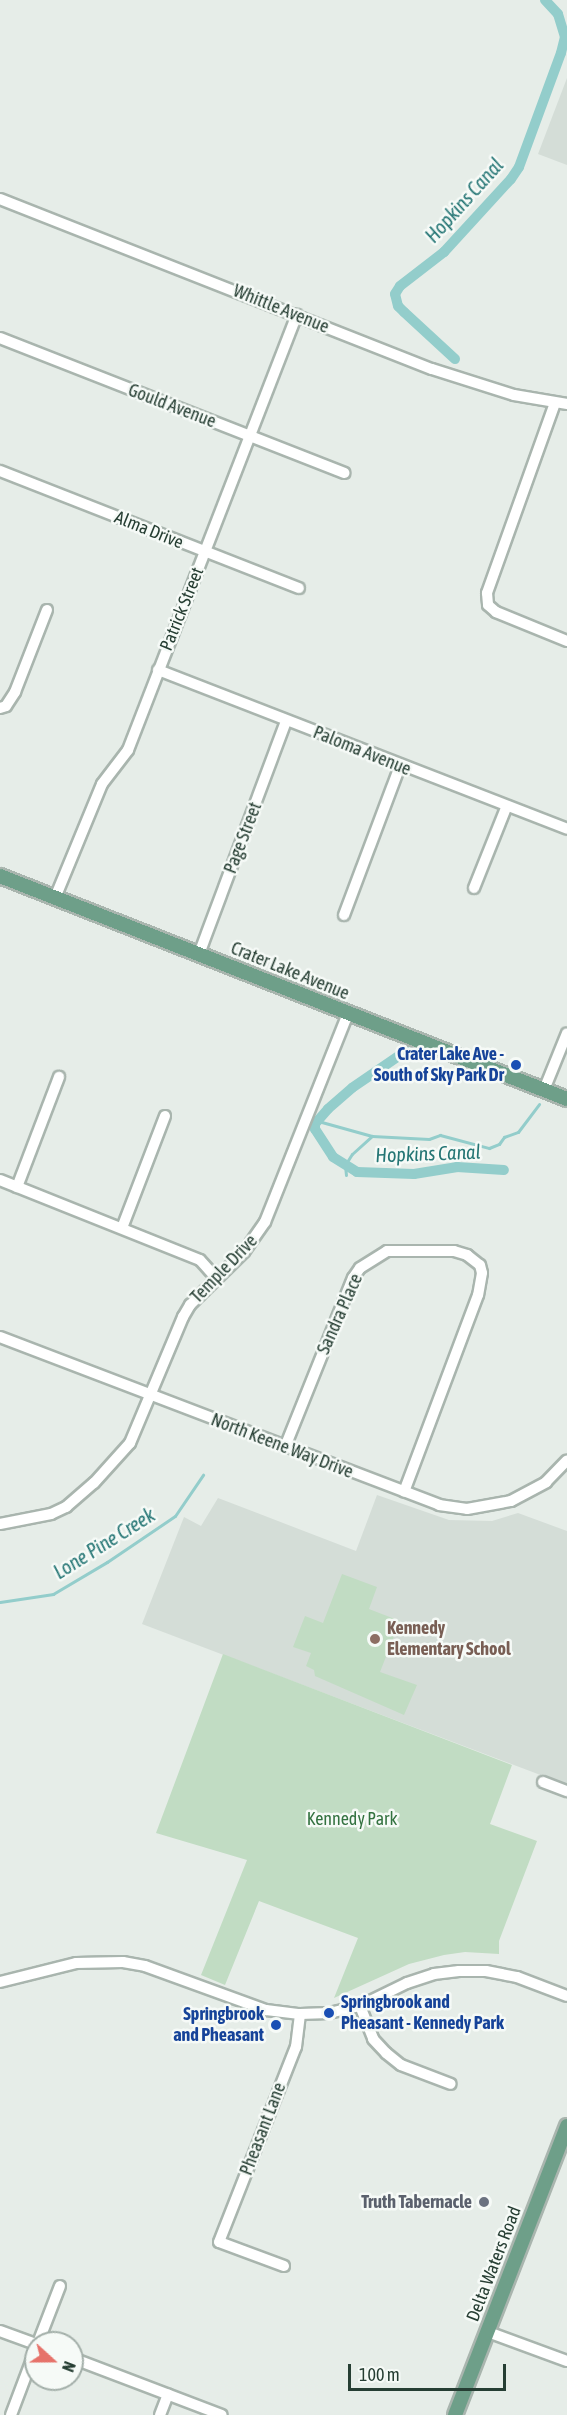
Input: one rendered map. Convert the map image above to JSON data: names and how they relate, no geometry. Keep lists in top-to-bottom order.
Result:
{
  "streets": {
    "main road": ["Crater Lake Avenue", "Delta Waters Road"],
    "street": [
      "Whittle Avenue",
      "Gould Avenue",
      "Alma Drive",
      "Patrick Street",
      "Paloma Avenue",
      "Page Street",
      "Temple Drive",
      "Sandra Place",
      "North Keene Way Drive",
      "Pheasant Lane"
    ]
  },
  "crossings": [
    ["Whittle Avenue", "Patrick Street"],
    ["Gould Avenue", "Patrick Street"],
    ["Alma Drive", "Patrick Street"],
    ["Patrick Street", "Paloma Avenue"],
    ["Patrick Street", "Crater Lake Avenue"],
    ["Paloma Avenue", "Page Street"],
    ["Page Street", "Crater Lake Avenue"],
    ["Crater Lake Avenue", "Temple Drive"],
    ["Temple Drive", "North Keene Way Drive"],
    ["Sandra Place", "North Keene Way Drive"]
  ],
  "water": ["Hopkins Canal", "Lone Pine Creek"],
  "parks": ["Kennedy Park"],
  "places": [
    "Crater Lake Ave - South of Sky Park Dr",
    "Kennedy Elementary School",
    "Springbrook and Pheasant - Kennedy Park",
    "Springbrook and Pheasant",
    "Truth Tabernacle"
  ],
  "scale_bar": "100 m",
  "north": "right"
}
